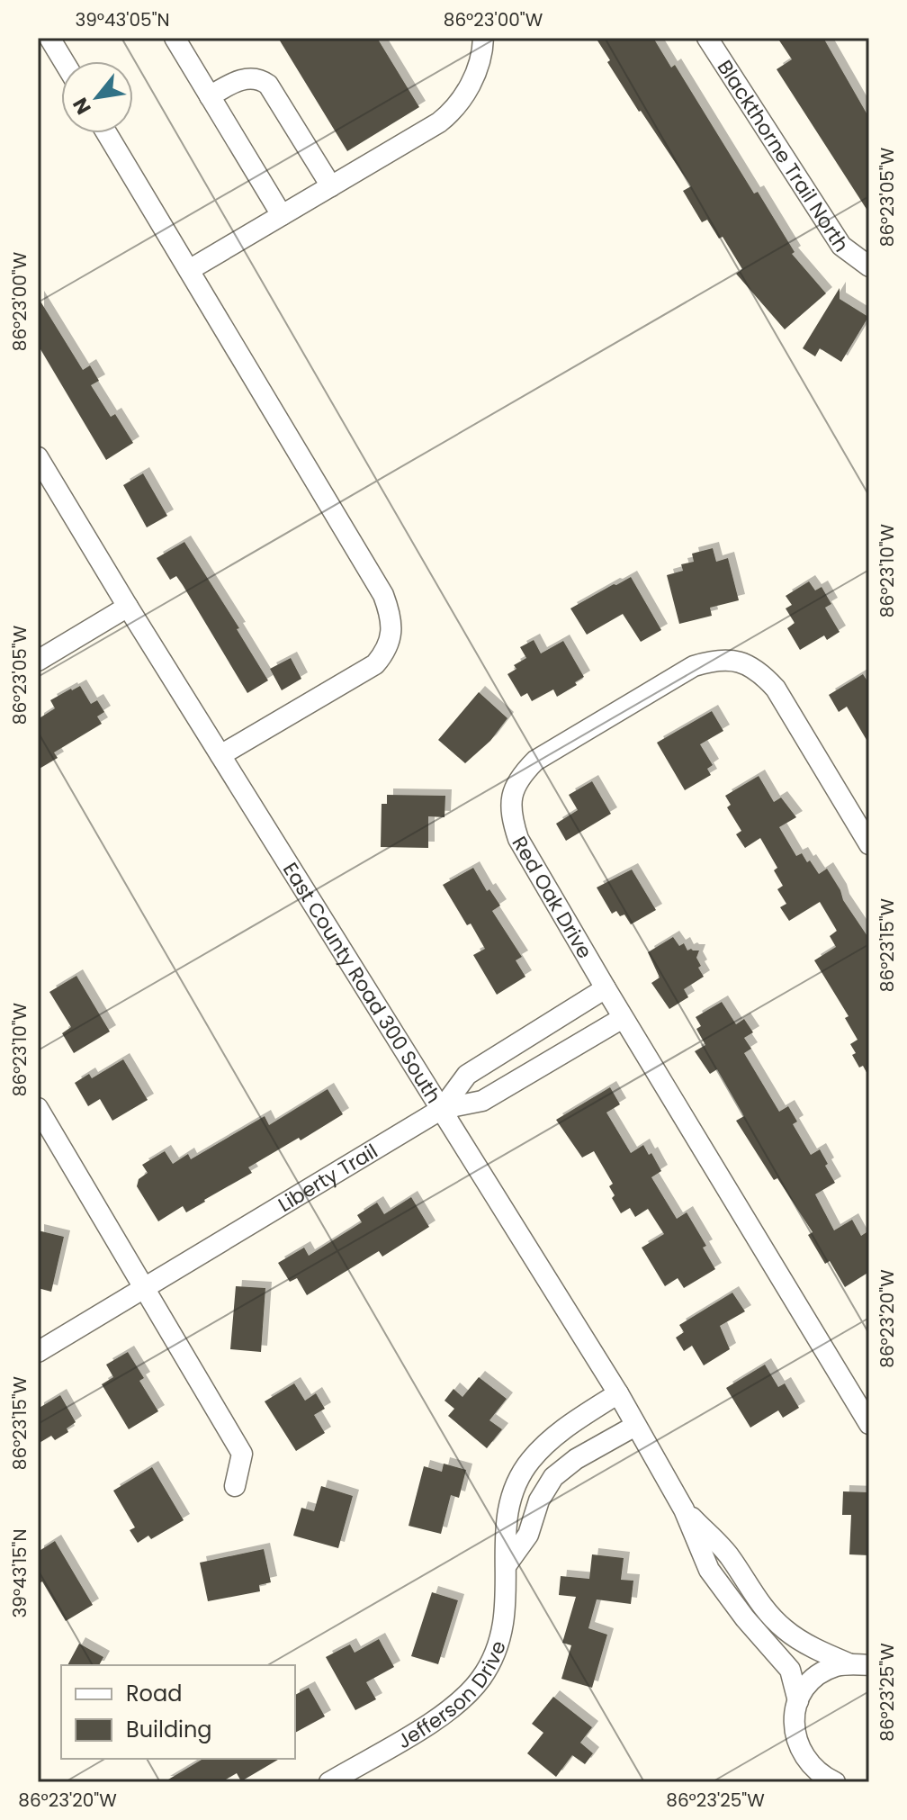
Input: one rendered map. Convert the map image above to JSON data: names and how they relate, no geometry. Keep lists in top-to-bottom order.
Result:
{
  "streets": {
    "street": [
      "Blackthorne Trail North",
      "Red Oak Drive",
      "East County Road 300 South",
      "Liberty Trail",
      "Jefferson Drive"
    ]
  },
  "crossings": [
    ["Red Oak Drive", "Liberty Trail"],
    ["East County Road 300 South", "Liberty Trail"],
    ["East County Road 300 South", "Jefferson Drive"]
  ],
  "legend": ["Road", "Building"],
  "north": "bottom left",
  "coordinates": [
    "39°43'05\"N",
    "86°23'00\"W",
    "86°23'05\"W",
    "86°23'10\"W",
    "86°23'15\"W",
    "86°23'20\"W",
    "39°43'15\"N",
    "86°23'25\"W"
  ]
}
